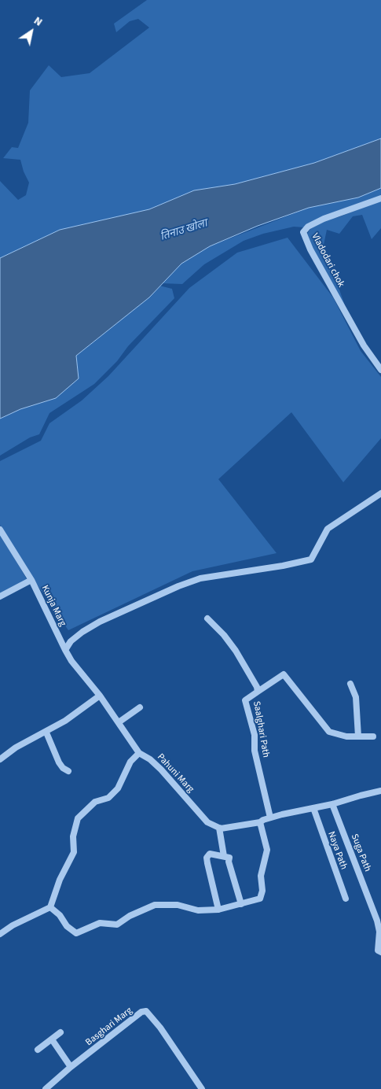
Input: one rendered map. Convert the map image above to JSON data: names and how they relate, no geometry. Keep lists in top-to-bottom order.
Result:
{
  "streets": {
    "street": [
      "Vladodari chok",
      "Kunja Marg",
      "Saalghari Path",
      "Pahuni Marg",
      "Naya Path",
      "Suga Path",
      "Basghari Marg"
    ]
  },
  "crossings": [
    ["Kunja Marg", "Pahuni Marg"]
  ],
  "water": ["तिनाउ खोला"],
  "north": "top right"
}
